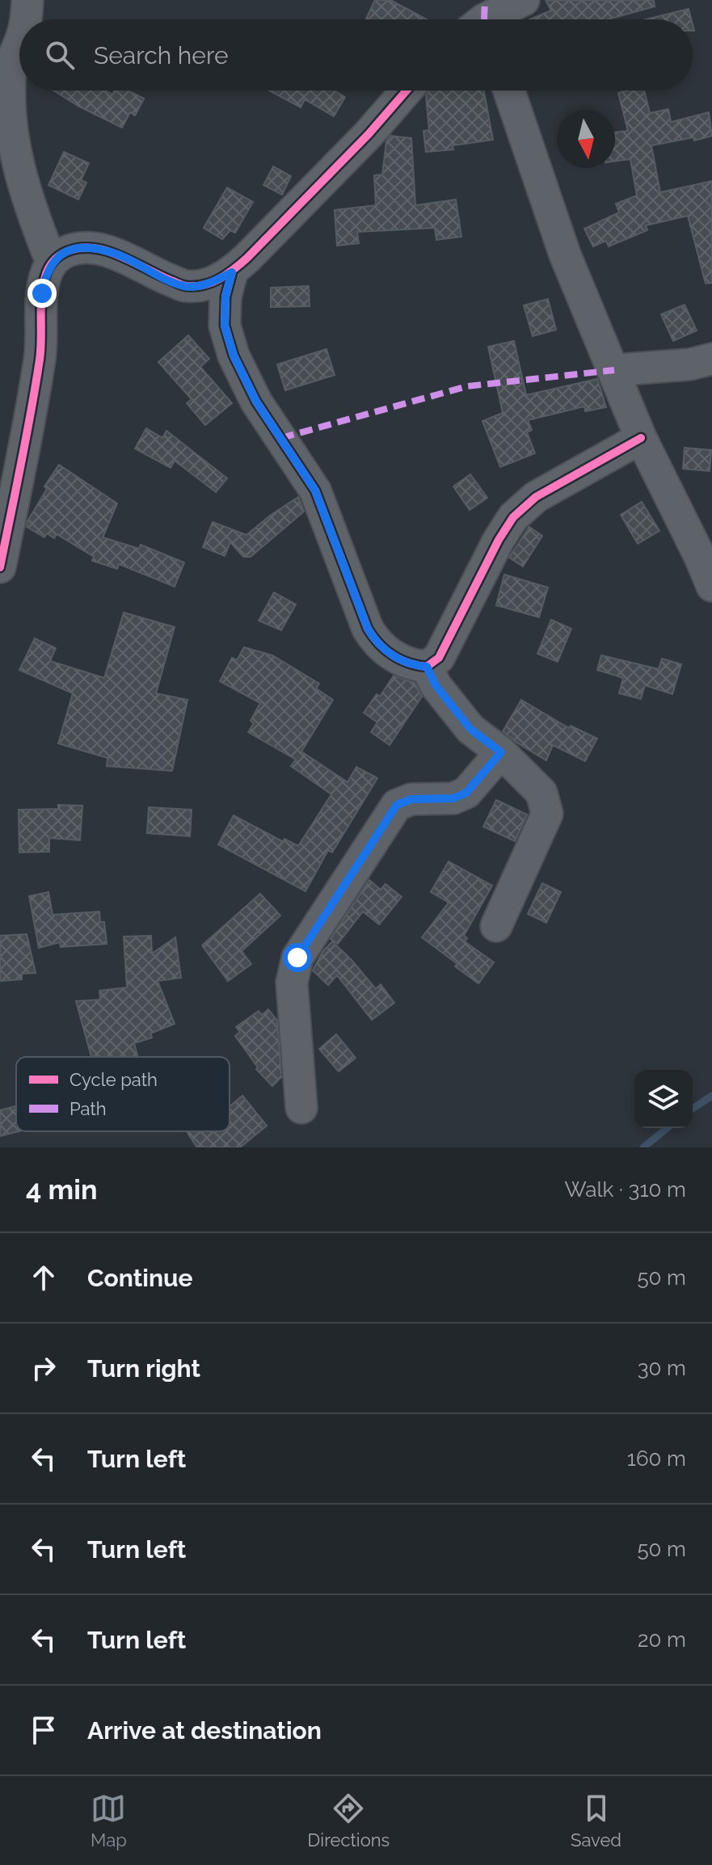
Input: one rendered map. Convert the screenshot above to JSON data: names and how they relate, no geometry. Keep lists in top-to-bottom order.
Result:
{
  "legend": ["Cycle path", "Path"],
  "north": "bottom",
  "page": {
    "search": "Search here",
    "heading": ["4 min", "Walk · 310 m"],
    "list": [
      ["Continue", "50 m"],
      ["Turn right", "30 m"],
      ["Turn left", "160 m"],
      ["Turn left", "50 m"],
      ["Turn left", "20 m"],
      "Arrive at destination"
    ],
    "nav": ["Map", "Directions", "Saved"]
  }
}
